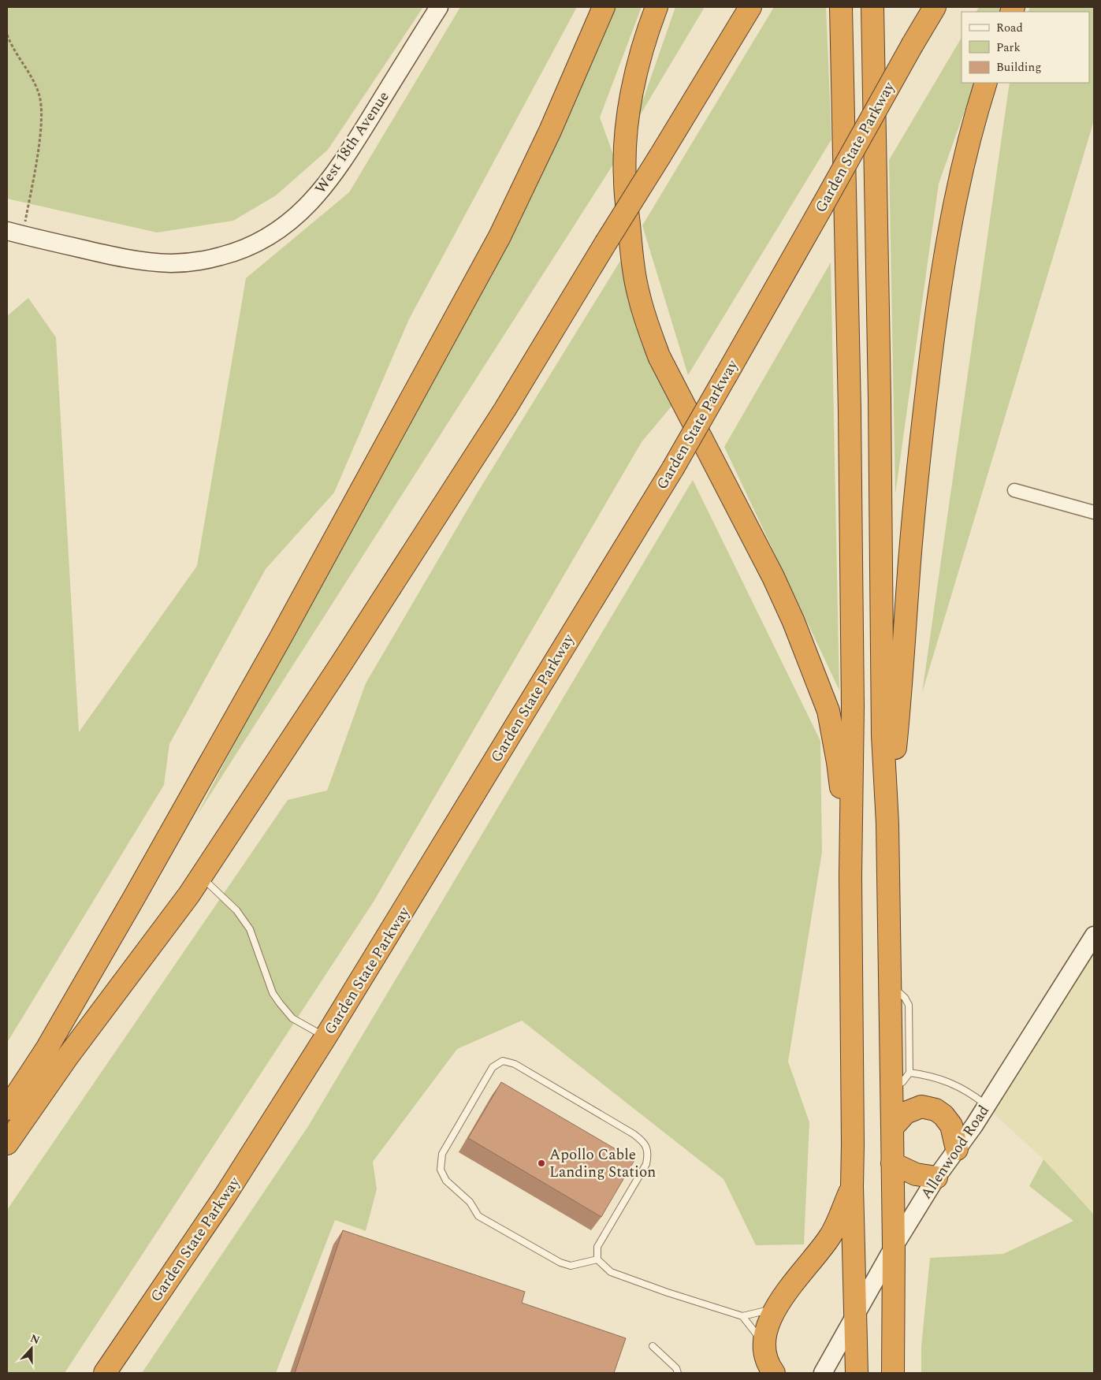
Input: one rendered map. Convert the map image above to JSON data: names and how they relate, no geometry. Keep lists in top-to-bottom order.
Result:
{
  "streets": {
    "highway": ["Garden State Parkway"],
    "street": ["West 18th Avenue", "Allenwood Road"]
  },
  "places": ["Apollo Cable Landing Station"],
  "legend": ["Road", "Park", "Building"],
  "north": "top"
}
